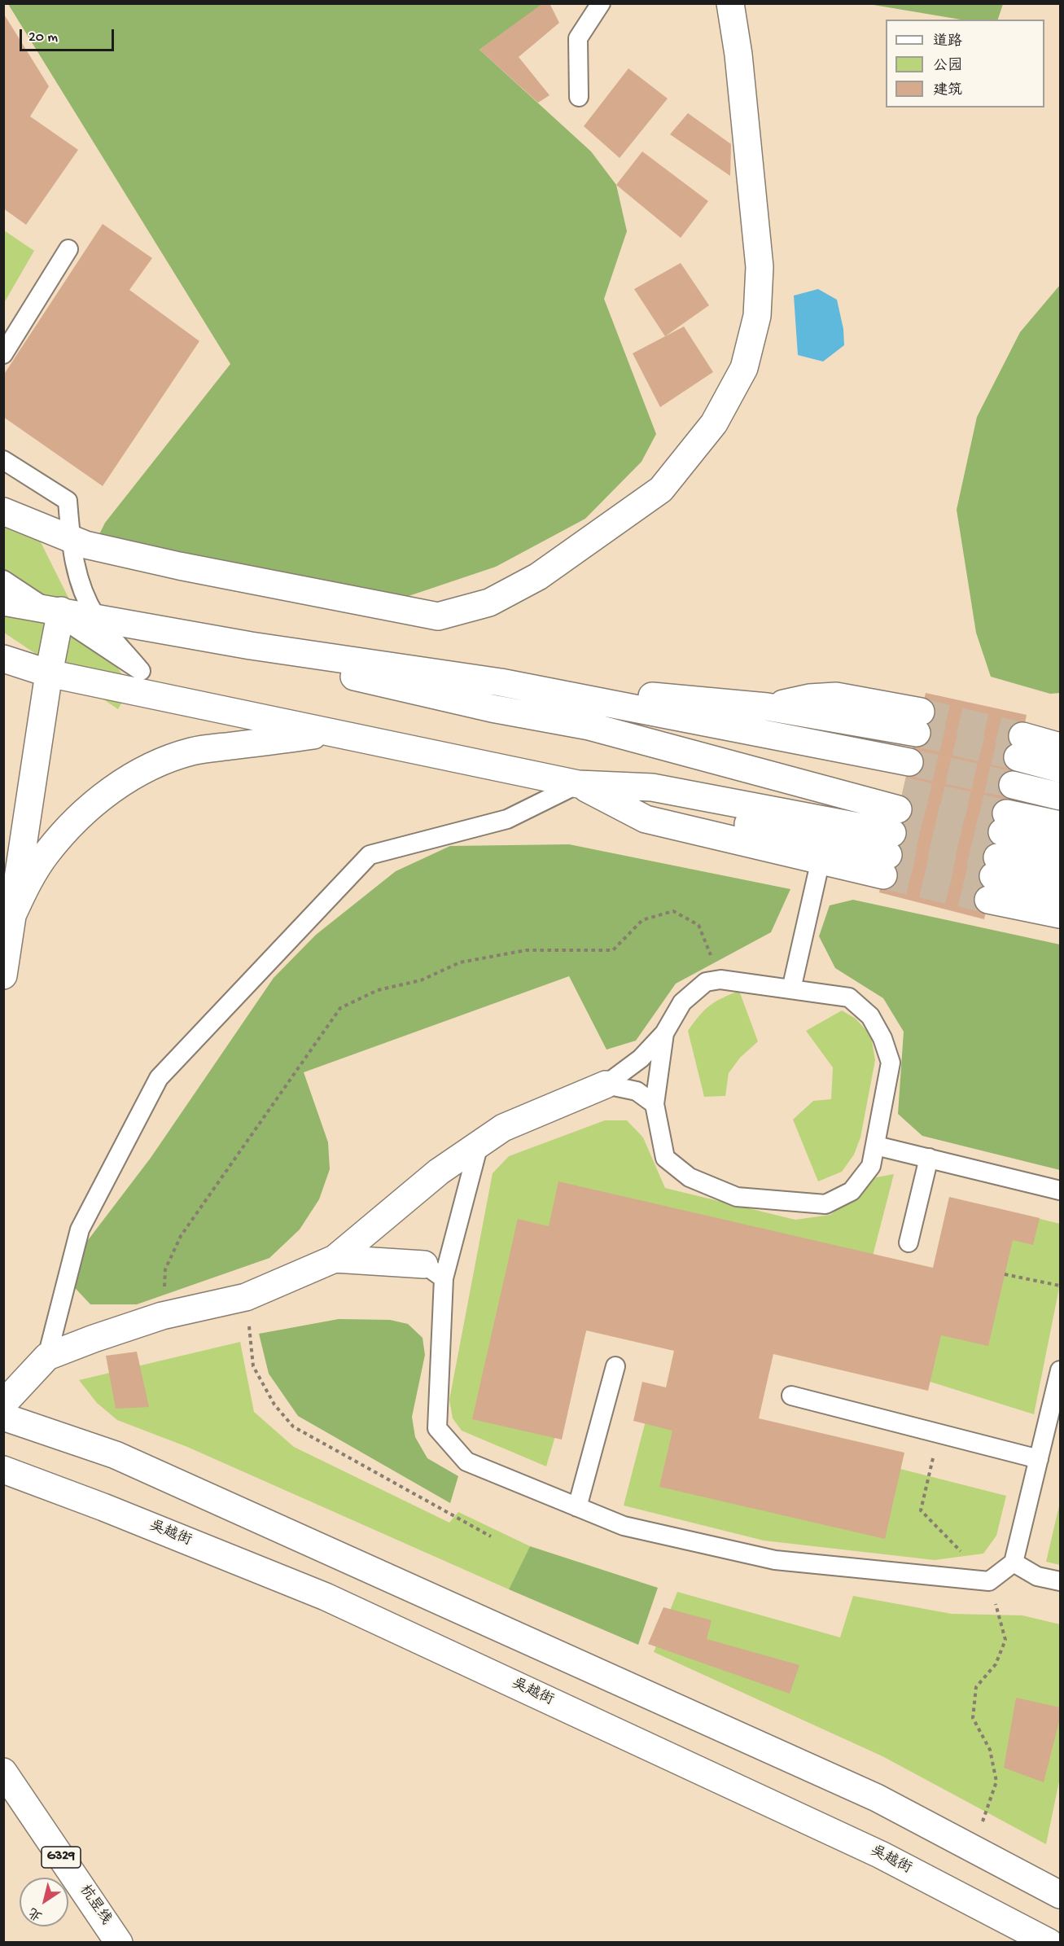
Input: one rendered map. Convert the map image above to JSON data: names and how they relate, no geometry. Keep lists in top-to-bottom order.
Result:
{
  "streets": {
    "main road": ["吴越街", "G329", "杭昱线"]
  },
  "legend": ["道路", "公园", "建筑"],
  "scale_bar": "20 m",
  "north": "bottom left"
}
